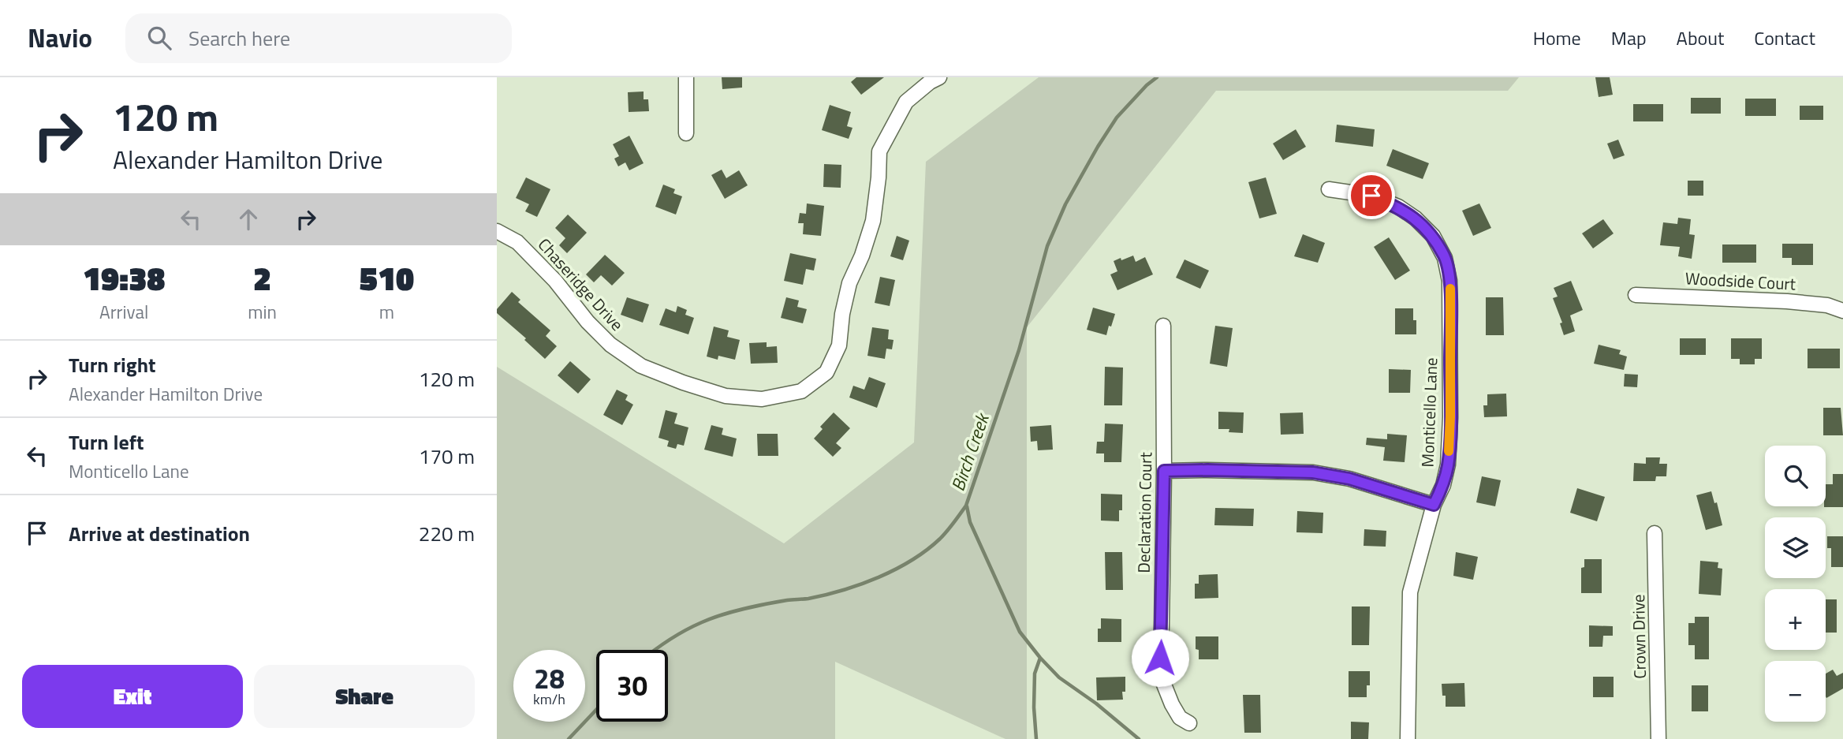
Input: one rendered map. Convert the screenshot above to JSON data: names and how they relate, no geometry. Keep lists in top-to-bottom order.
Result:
{
  "streets": {
    "street": [
      "Woodside Court",
      "Chaseridge Drive",
      "Monticello Lane",
      "Declaration Court",
      "Crown Drive"
    ]
  },
  "water": ["Birch Creek"],
  "page": {
    "header": "Navio",
    "search": "Search here",
    "nav": [
      "Home",
      "Map",
      "About",
      "Contact"
    ],
    "turn": ["120 m", "Alexander Hamilton Drive"],
    "eta": [
      "19:38",
      "Arrival",
      "2",
      "min",
      "510",
      "m"
    ],
    "list": [
      {
        "name": "Turn right",
        "note": "Alexander Hamilton Drive",
        "value": "120 m"
      },
      {
        "name": "Turn left",
        "note": "Monticello Lane",
        "value": "170 m"
      },
      {
        "name": "Arrive at destination",
        "value": "220 m"
      }
    ],
    "map_buttons": ["+", "−"],
    "speed": "28 km/h",
    "limit": "30",
    "buttons": ["Exit", "Share"]
  }
}
